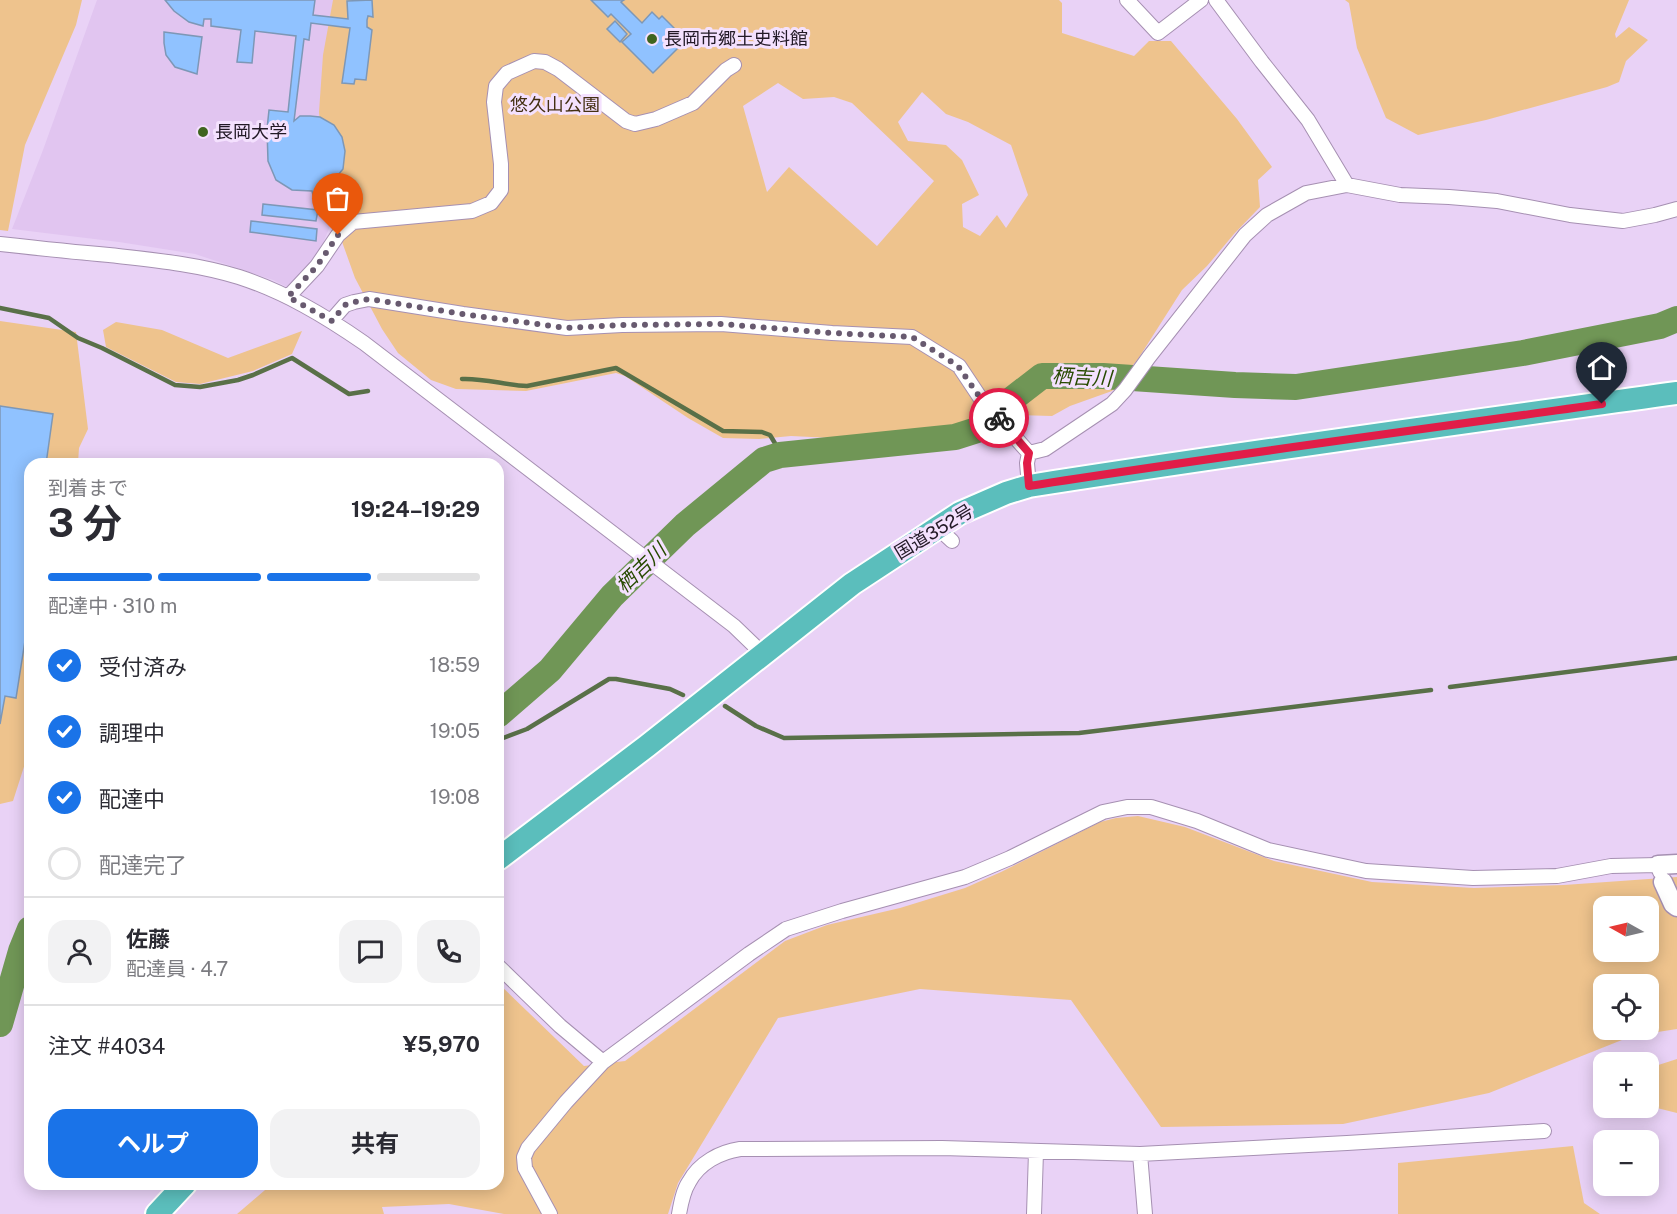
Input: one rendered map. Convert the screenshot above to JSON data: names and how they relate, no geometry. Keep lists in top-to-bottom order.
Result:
{
  "streets": {
    "highway": ["国道352号"]
  },
  "water": ["栖吉川"],
  "parks": ["悠久山公園"],
  "places": ["長岡市郷土史料館", "長岡大学"],
  "north": "left",
  "page": {
    "heading": ["3 分", "到着まで", "19:24–19:29"],
    "panel": [
      "佐藤",
      "配達員 · 4.7",
      "注文 #4034",
      "¥5,970"
    ],
    "bar": "配達中 · 310 m",
    "list": [
      ["受付済み", "18:59"],
      ["調理中", "19:05"],
      ["配達中", "19:08"],
      "配達完了"
    ],
    "map_buttons": ["+", "−"],
    "buttons": ["ヘルプ", "共有"]
  }
}
